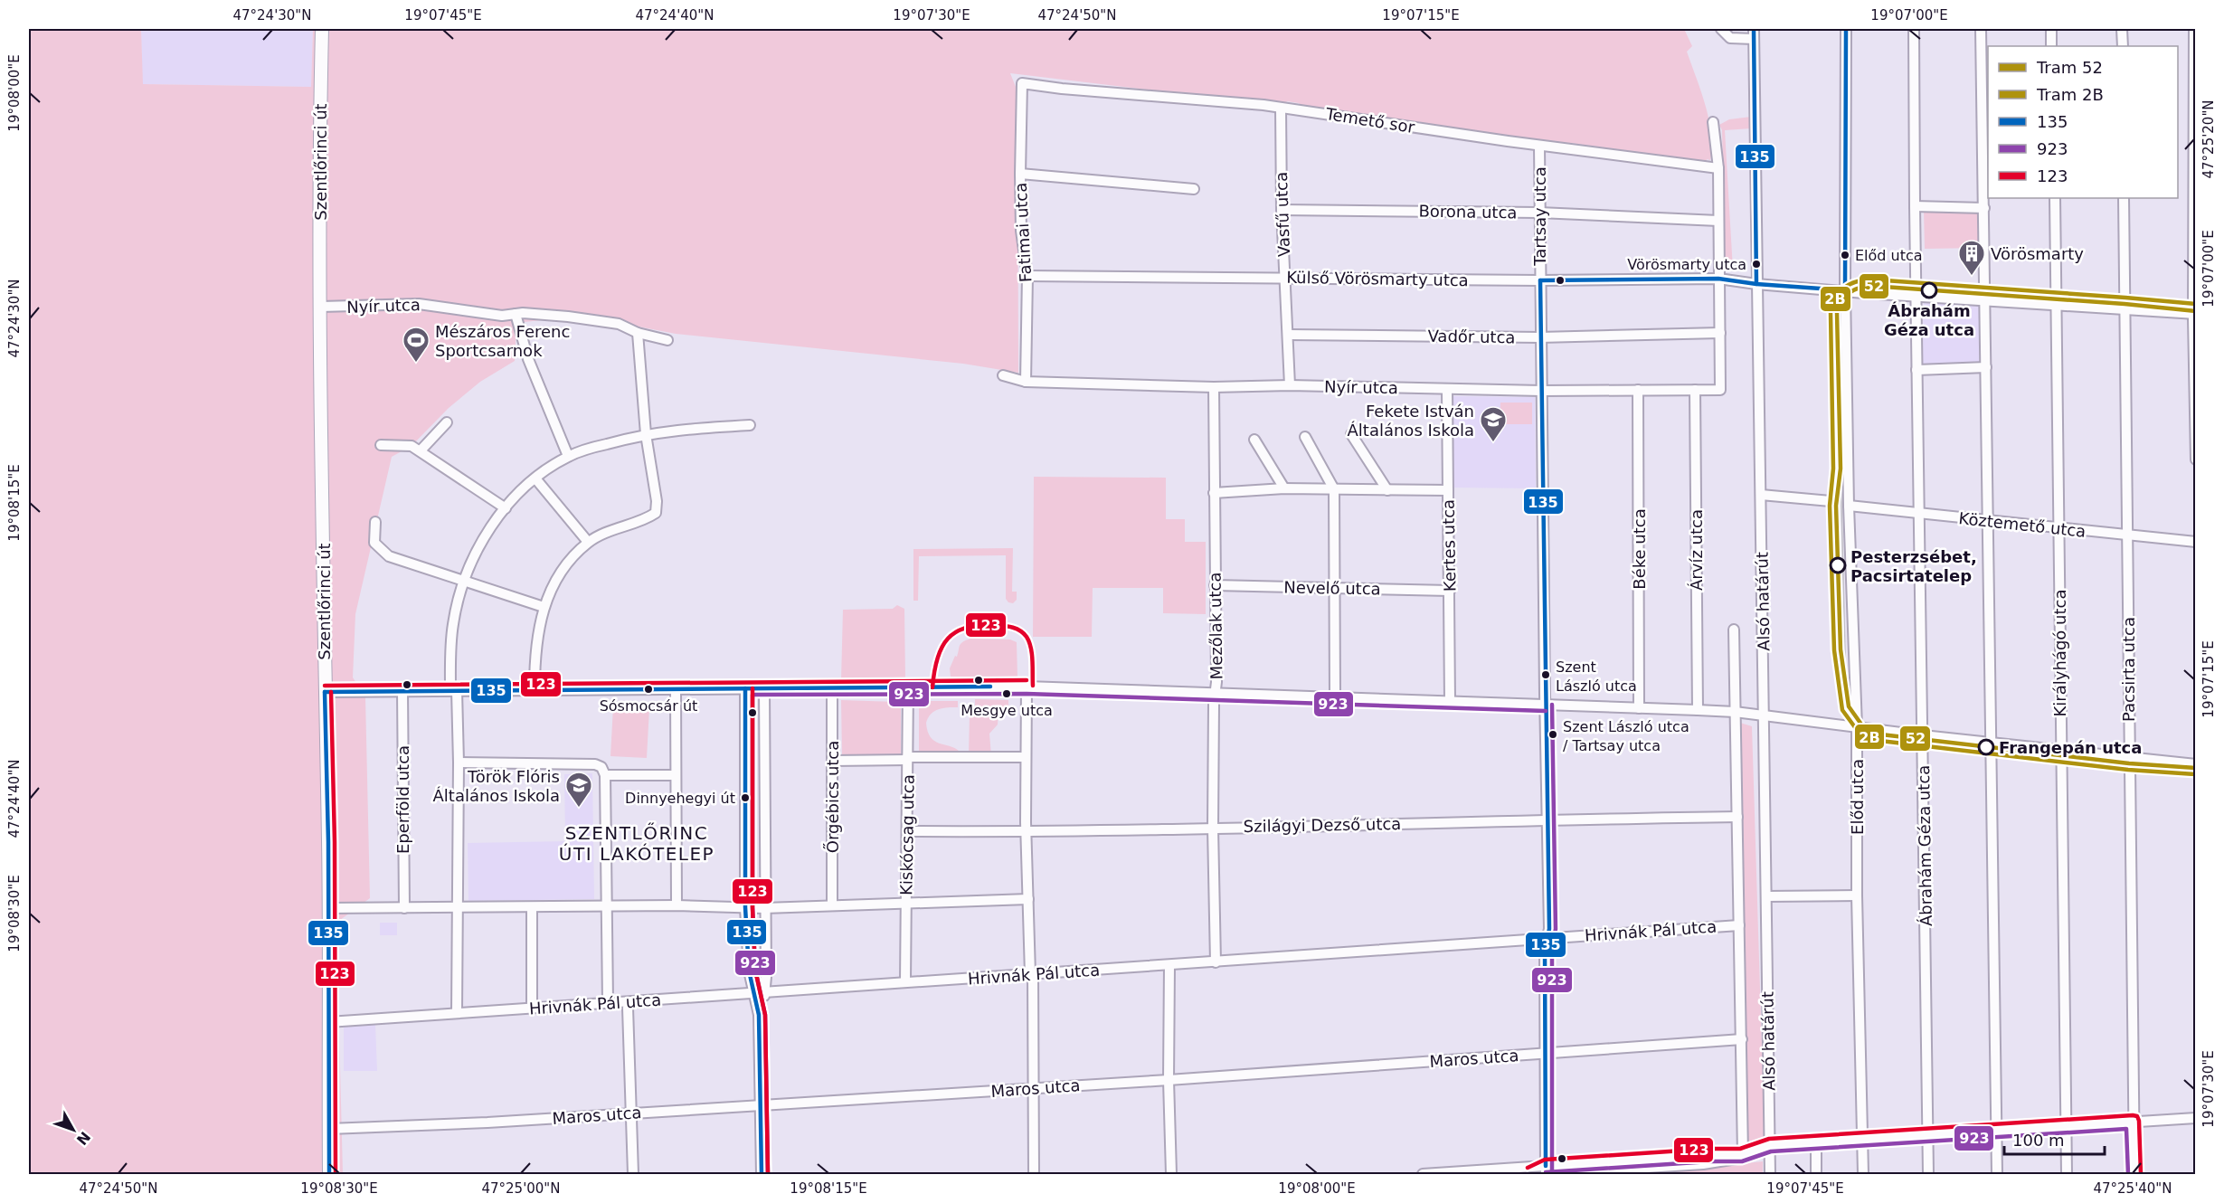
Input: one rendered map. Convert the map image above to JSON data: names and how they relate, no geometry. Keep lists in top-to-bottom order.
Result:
{
  "streets": {
    "main road": ["Szentlőrinci út"],
    "street": [
      "Temető sor",
      "Borona utca",
      "Vasfű utca",
      "Tartsay utca",
      "Fatimai utca",
      "Külső Vörösmarty utca",
      "Nyír utca",
      "Vadőr utca",
      "Köztemető utca",
      "Kertes utca",
      "Béke utca",
      "Árvíz utca",
      "Nevelő utca",
      "Alsó határút",
      "Mezőlak utca",
      "Királyhágó utca",
      "Pacsirta utca",
      "Őrgébics utca",
      "Előd utca",
      "Eperföld utca",
      "Szilágyi Dezső utca",
      "Kiskócsag utca",
      "Ábrahám Géza utca",
      "Hrivnák Pál utca",
      "Maros utca"
    ]
  },
  "crossings": [
    ["Temető sor", "Vasfű utca"],
    ["Temető sor", "Tartsay utca"],
    ["Temető sor", "Fatimai utca"],
    ["Szentlőrinci út", "Nyír utca"],
    ["Szentlőrinci út", "Hrivnák Pál utca"],
    ["Szentlőrinci út", "Maros utca"],
    ["Borona utca", "Vasfű utca"],
    ["Borona utca", "Tartsay utca"],
    ["Vasfű utca", "Külső Vörösmarty utca"],
    ["Vasfű utca", "Nyír utca"],
    ["Vasfű utca", "Vadőr utca"],
    ["Tartsay utca", "Külső Vörösmarty utca"],
    ["Tartsay utca", "Nyír utca"],
    ["Tartsay utca", "Vadőr utca"],
    ["Tartsay utca", "Szilágyi Dezső utca"],
    ["Tartsay utca", "Hrivnák Pál utca"],
    ["Tartsay utca", "Maros utca"],
    ["Fatimai utca", "Külső Vörösmarty utca"],
    ["Fatimai utca", "Nyír utca"],
    ["Nyír utca", "Vadőr utca"],
    ["Nyír utca", "Kertes utca"],
    ["Nyír utca", "Béke utca"],
    ["Nyír utca", "Árvíz utca"],
    ["Nyír utca", "Mezőlak utca"],
    ["Köztemető utca", "Királyhágó utca"],
    ["Köztemető utca", "Pacsirta utca"],
    ["Köztemető utca", "Előd utca"],
    ["Köztemető utca", "Ábrahám Géza utca"],
    ["Kertes utca", "Nevelő utca"],
    ["Nevelő utca", "Mezőlak utca"],
    ["Alsó határút", "Szilágyi Dezső utca"],
    ["Alsó határút", "Hrivnák Pál utca"],
    ["Alsó határút", "Maros utca"],
    ["Mezőlak utca", "Szilágyi Dezső utca"],
    ["Mezőlak utca", "Hrivnák Pál utca"],
    ["Szilágyi Dezső utca", "Kiskócsag utca"],
    ["Kiskócsag utca", "Hrivnák Pál utca"]
  ],
  "districts": ["SZENTLŐRINC ÚTI LAKÓTELEP"],
  "places": {
    "other": [
      "Előd utca",
      "Vörösmarty utca",
      "Ábrahám Géza utca",
      "Pesterzsébet, Pacsirtatelep",
      "Szent László utca",
      "Sósmocsár út",
      "Mesgye utca",
      "Szent László utca / Tartsay utca",
      "Frangepán utca",
      "Dinnyehegyi út"
    ],
    "building": ["Vörösmarty"],
    "sports": ["Mészáros Ferenc Sportcsarnok"],
    "school or university": ["Fekete István Általános Iskola", "Török Flóris Általános Iskola"]
  },
  "lines": [
    "transit line 135",
    "tram line 2B",
    "tram line 52",
    "transit line 123",
    "transit line 923"
  ],
  "legend": [
    "Tram 52",
    "Tram 2B",
    "135",
    "923",
    "123"
  ],
  "scale_bar": "100 m",
  "north": "bottom right",
  "coordinates": [
    "47°24'30\"N",
    "19°07'45\"E",
    "47°24'40\"N",
    "19°07'30\"E",
    "47°24'50\"N",
    "19°07'15\"E",
    "19°07'00\"E",
    "19°08'00\"E",
    "47°25'20\"N",
    "19°08'15\"E",
    "19°08'30\"E",
    "47°25'00\"N",
    "47°25'40\"N"
  ]
}
